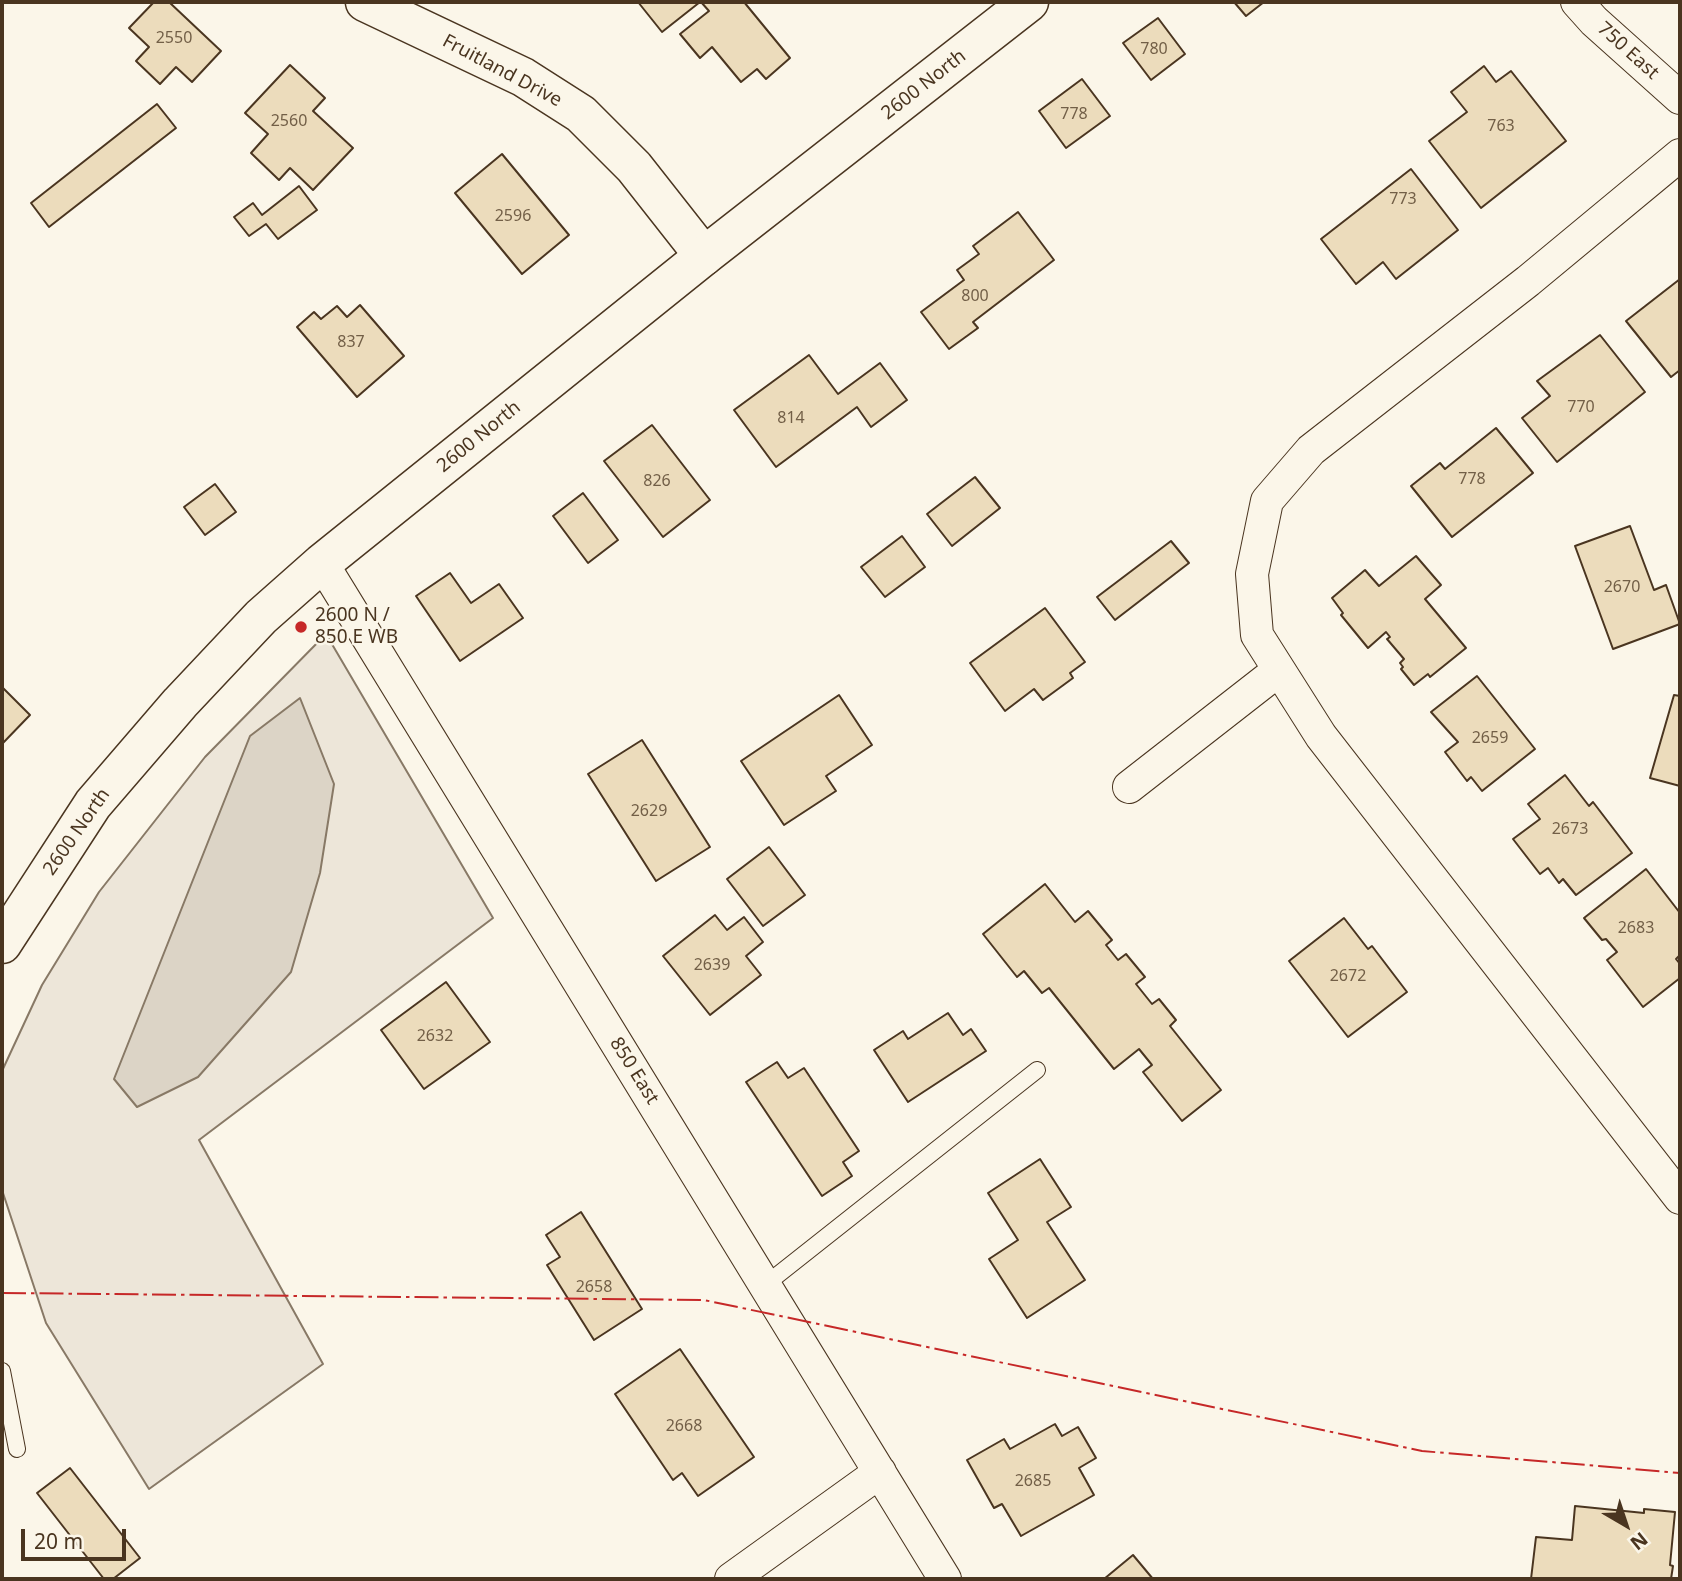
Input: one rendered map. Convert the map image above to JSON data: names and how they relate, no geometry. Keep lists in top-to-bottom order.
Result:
{
  "streets": {
    "main road": ["Fruitland Drive", "2600 North"],
    "street": ["750 East", "850 East"]
  },
  "crossings": [
    ["Fruitland Drive", "2600 North"],
    ["2600 North", "850 East"]
  ],
  "places": ["2600 N / 850 E WB"],
  "house_numbers": [
    "2550",
    "780",
    "778",
    "2560",
    "763",
    "773",
    "2596",
    "800",
    "837",
    "770",
    "814",
    "778",
    "826",
    "2670",
    "2659",
    "2629",
    "2673",
    "2683",
    "2639",
    "2672",
    "2632",
    "2658",
    "2668",
    "2685"
  ],
  "scale_bar": "20 m",
  "north": "bottom right"
}
